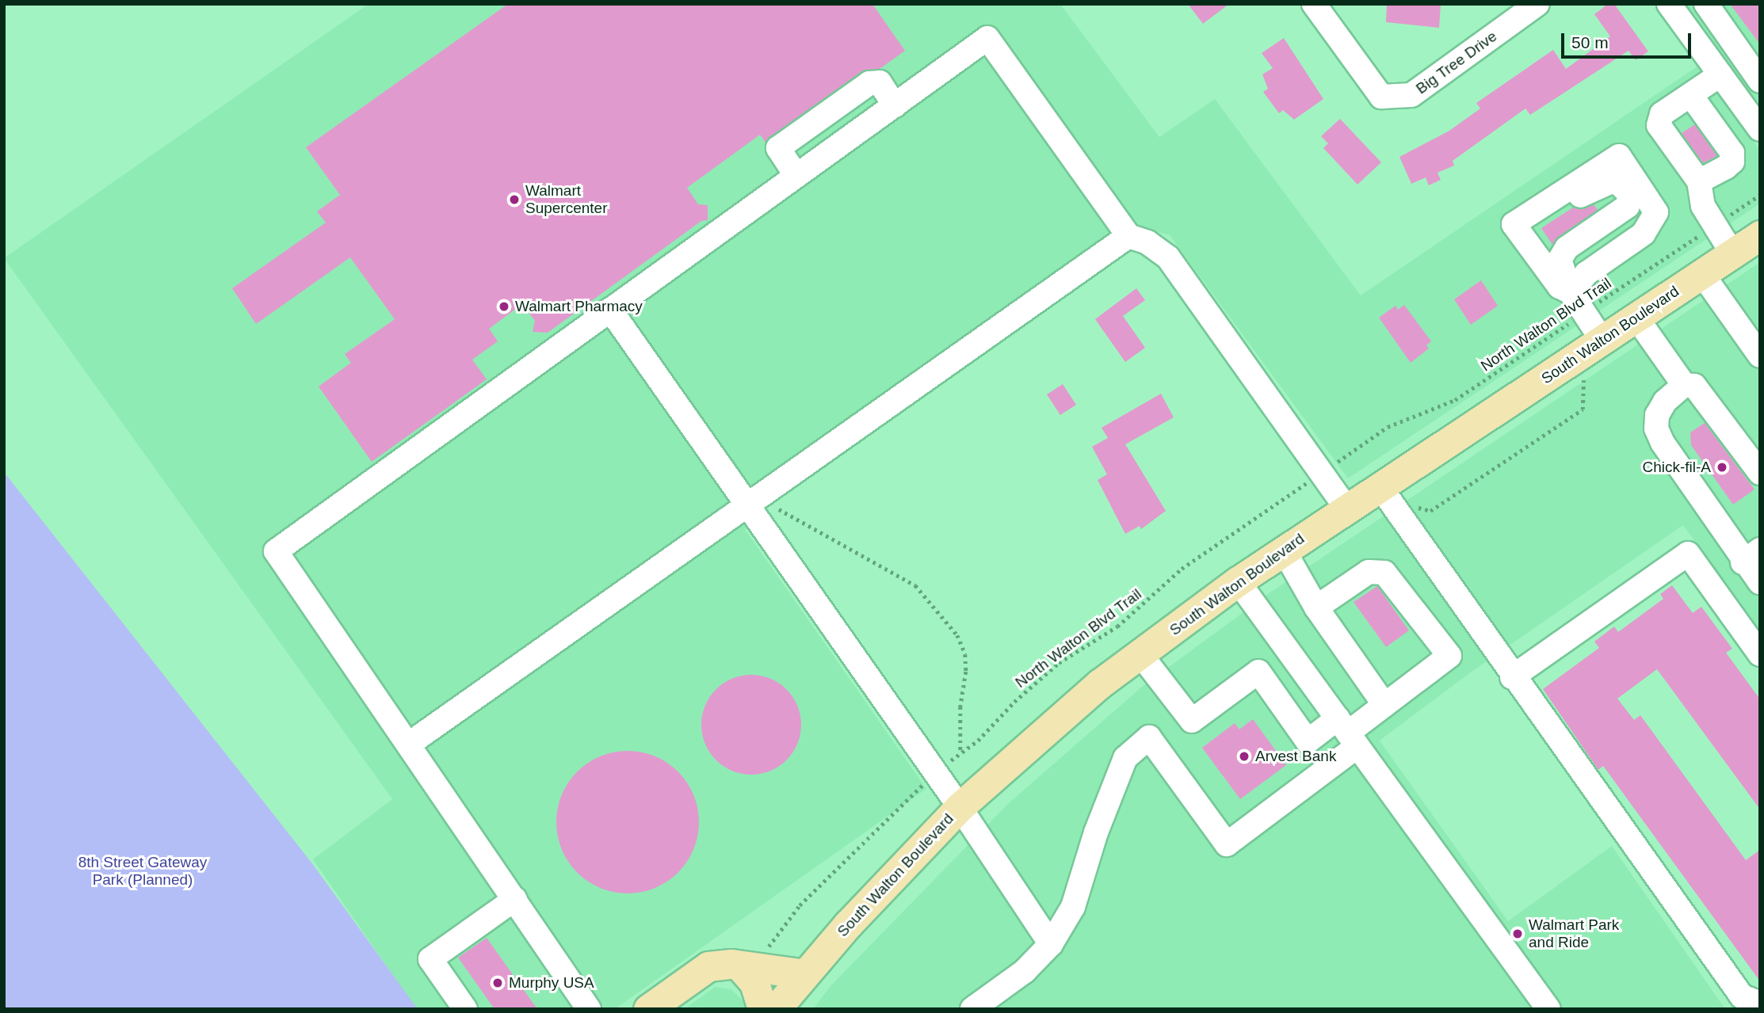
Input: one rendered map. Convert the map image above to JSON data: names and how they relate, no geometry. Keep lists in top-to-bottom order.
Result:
{
  "streets": {
    "main road": ["South Walton Boulevard"],
    "street": ["Big Tree Drive"],
    "path": ["North Walton Blvd Trail"]
  },
  "parks": ["8th Street Gateway Park (Planned)"],
  "places": [
    "Walmart Supercenter",
    "Walmart Pharmacy",
    "Chick-fil-A",
    "Arvest Bank",
    "Walmart Park and Ride",
    "Murphy USA"
  ],
  "scale_bar": "50 m"
}
